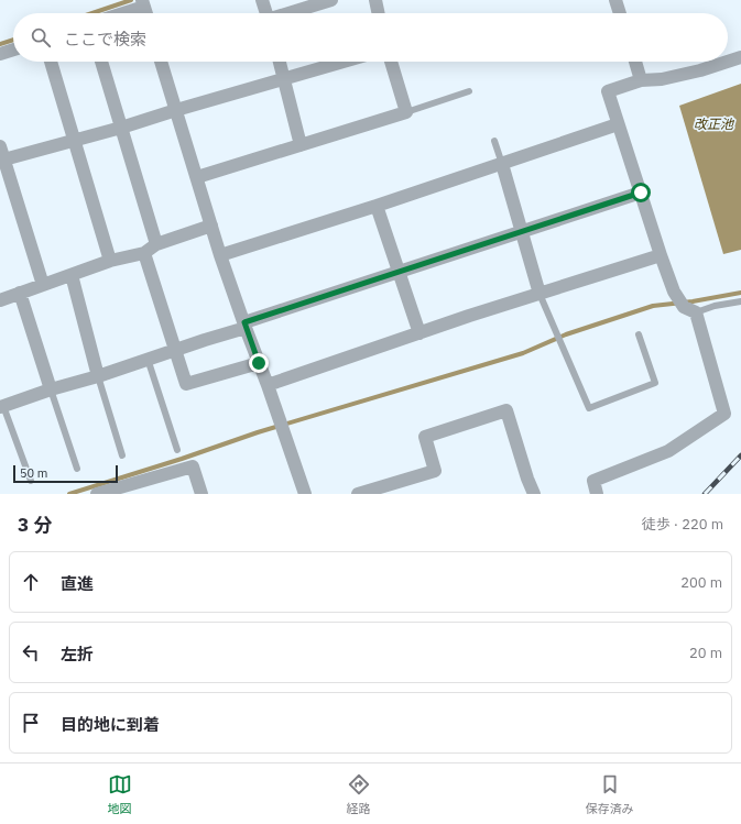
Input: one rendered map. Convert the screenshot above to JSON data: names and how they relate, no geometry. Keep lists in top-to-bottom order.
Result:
{
  "water": ["改正池"],
  "scale_bar": "50 m",
  "page": {
    "search": "ここで検索",
    "scale": "50 m",
    "heading": ["3 分", "徒歩 · 220 m"],
    "list": [
      ["直進", "200 m"],
      ["左折", "20 m"],
      "目的地に到着"
    ],
    "nav": ["地図", "経路", "保存済み"]
  }
}
